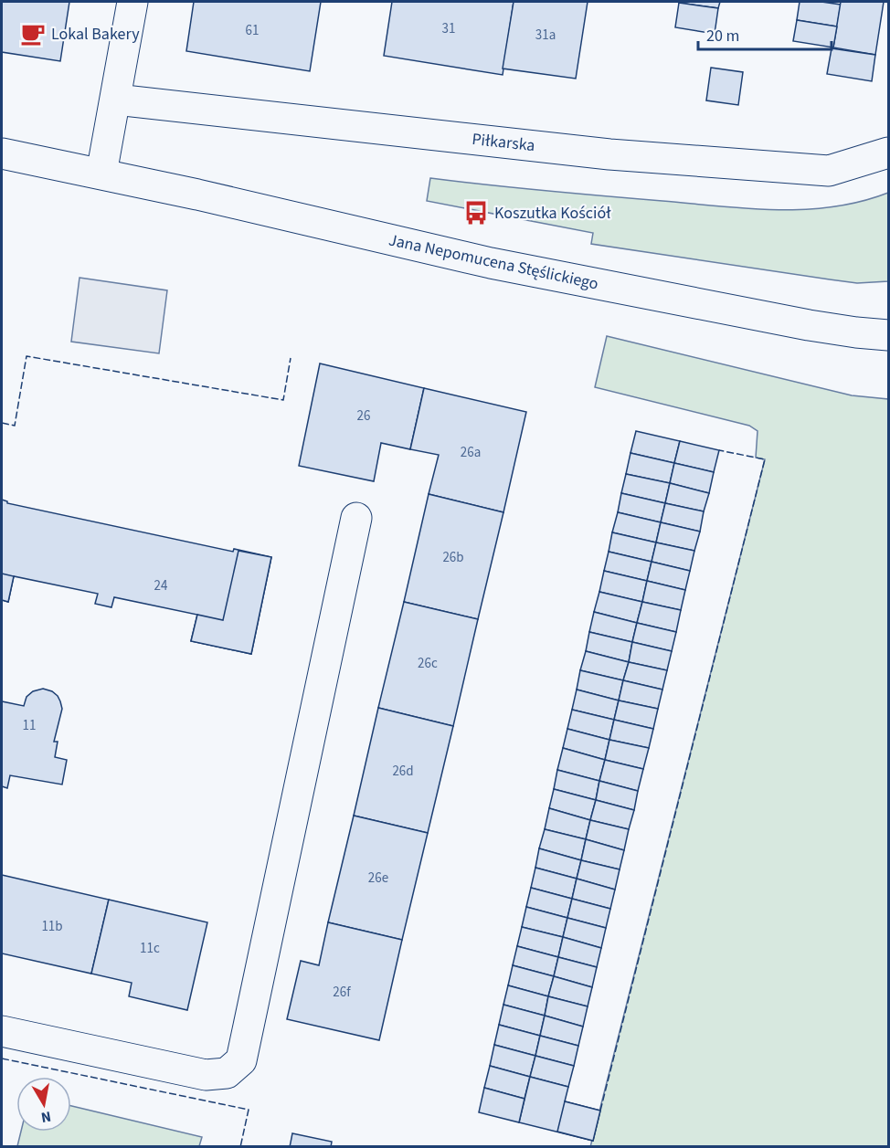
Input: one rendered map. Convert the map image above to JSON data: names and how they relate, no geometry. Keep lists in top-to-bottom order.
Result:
{
  "streets": {
    "street": ["Piłkarska", "Jana Nepomucena Stęślickiego"]
  },
  "places": {
    "cafe": ["Lokal Bakery"],
    "bus stop": ["Koszutka Kościół"]
  },
  "house_numbers": [
    "31",
    "61",
    "31a",
    "26",
    "26a",
    "26b",
    "24",
    "26c",
    "11",
    "26d",
    "26e",
    "11b",
    "11c",
    "26f"
  ],
  "scale_bar": "20 m",
  "north": "bottom"
}
